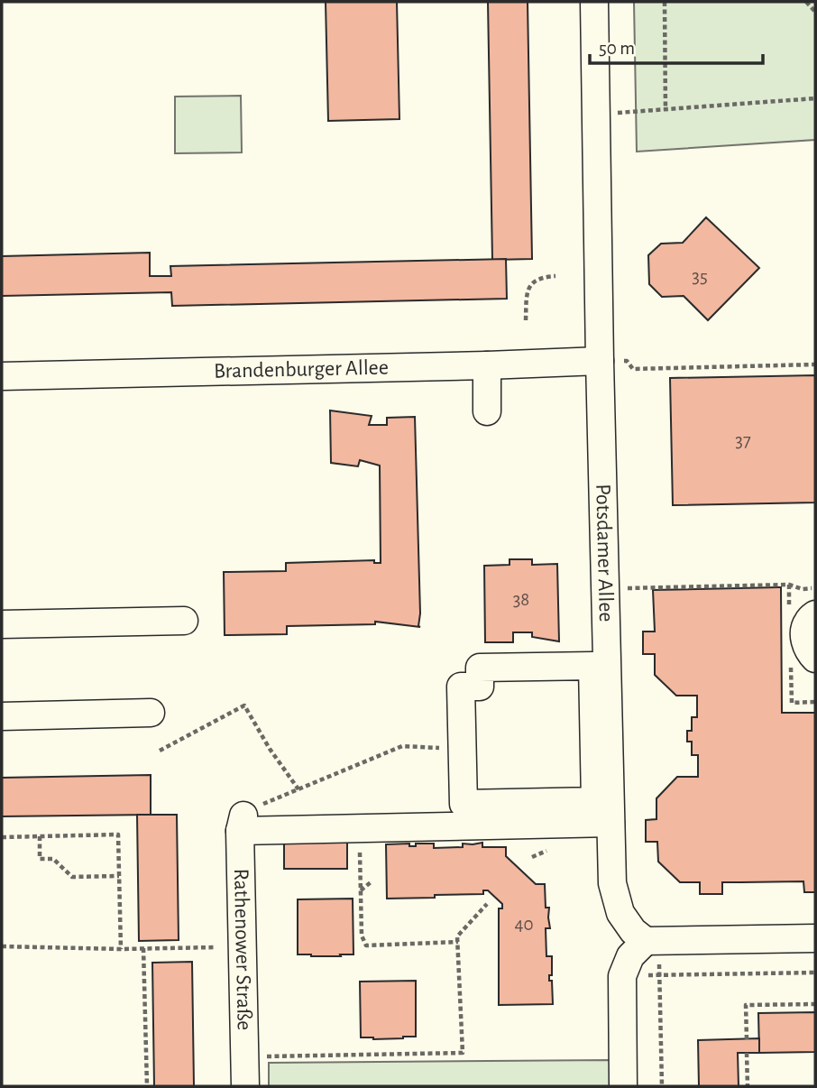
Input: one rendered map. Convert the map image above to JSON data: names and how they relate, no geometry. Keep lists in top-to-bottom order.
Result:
{
  "streets": {
    "street": ["Brandenburger Allee", "Potsdamer Allee", "Rathenower Straße"]
  },
  "crossings": [
    ["Brandenburger Allee", "Potsdamer Allee"]
  ],
  "house_numbers": [
    "35",
    "37",
    "38",
    "40"
  ],
  "scale_bar": "50 m"
}
